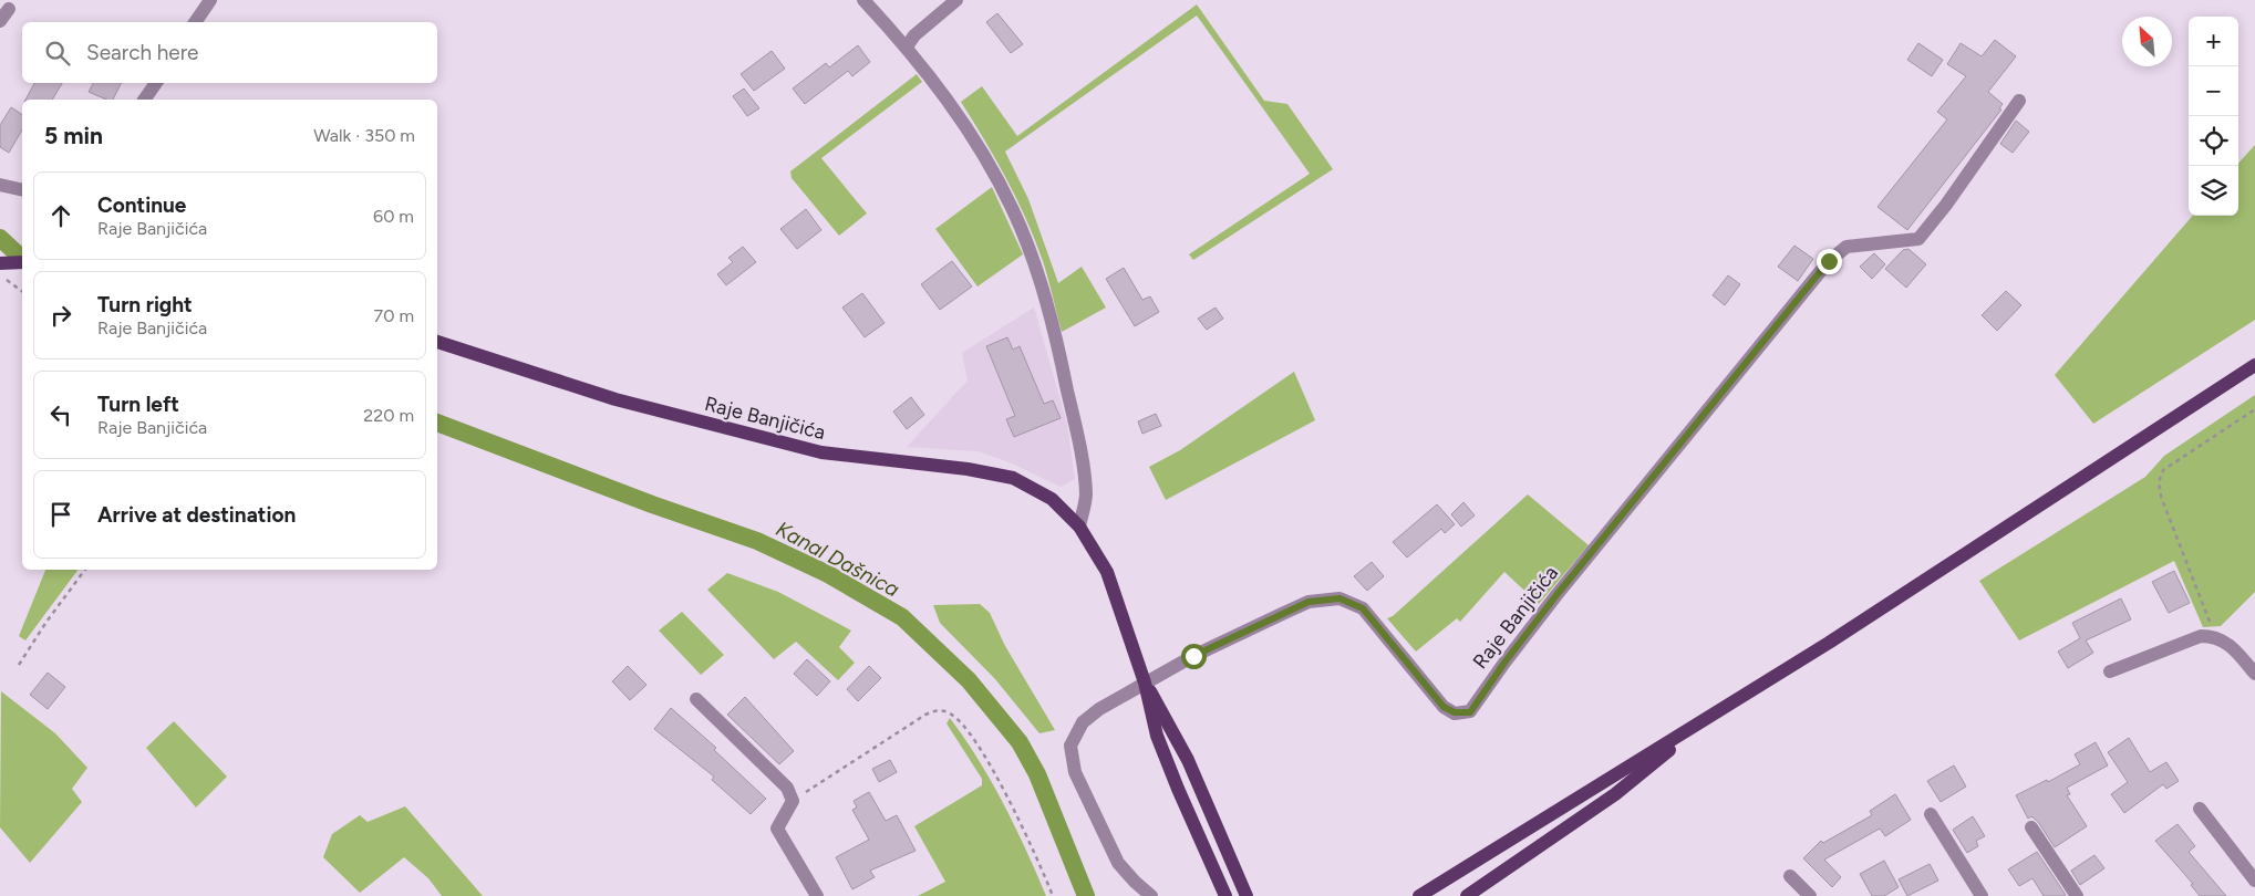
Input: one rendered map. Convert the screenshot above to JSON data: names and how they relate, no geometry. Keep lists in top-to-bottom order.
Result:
{
  "streets": {
    "main road": ["Raje Banjičića"]
  },
  "water": ["Kanal Dašnica"],
  "north": "top left",
  "page": {
    "map_buttons": ["+", "−"],
    "search": "Search here",
    "heading": ["5 min", "Walk · 350 m"],
    "list": [
      ["Continue", "Raje Banjičića", "60 m"],
      ["Turn right", "Raje Banjičića", "70 m"],
      ["Turn left", "Raje Banjičića", "220 m"],
      "Arrive at destination"
    ]
  }
}
